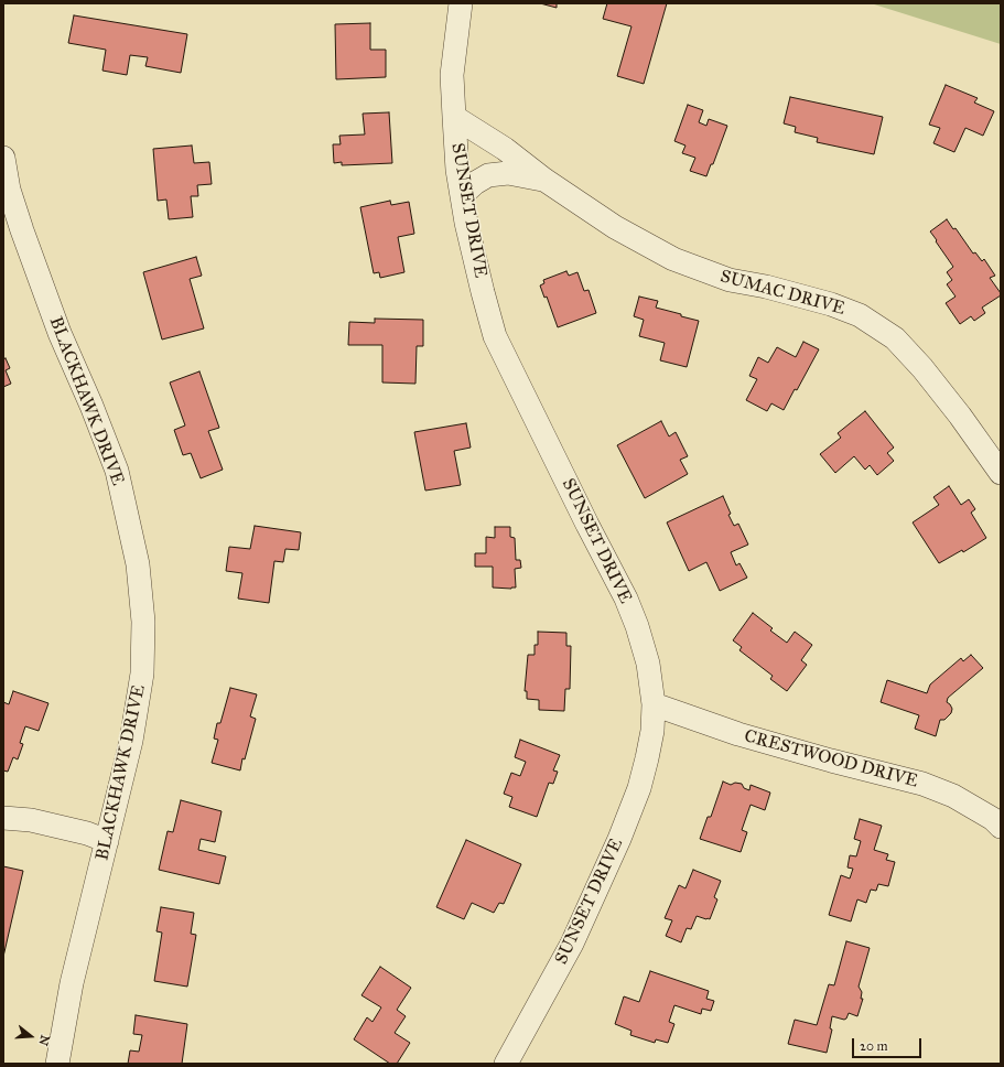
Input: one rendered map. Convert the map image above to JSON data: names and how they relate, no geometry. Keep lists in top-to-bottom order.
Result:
{
  "streets": {
    "street": [
      "SUNSET DRIVE",
      "SUMAC DRIVE",
      "BLACKHAWK DRIVE",
      "CRESTWOOD DRIVE"
    ]
  },
  "crossings": [
    ["SUNSET DRIVE", "SUMAC DRIVE"],
    ["SUNSET DRIVE", "CRESTWOOD DRIVE"]
  ],
  "scale_bar": "20 m",
  "north": "right"
}
